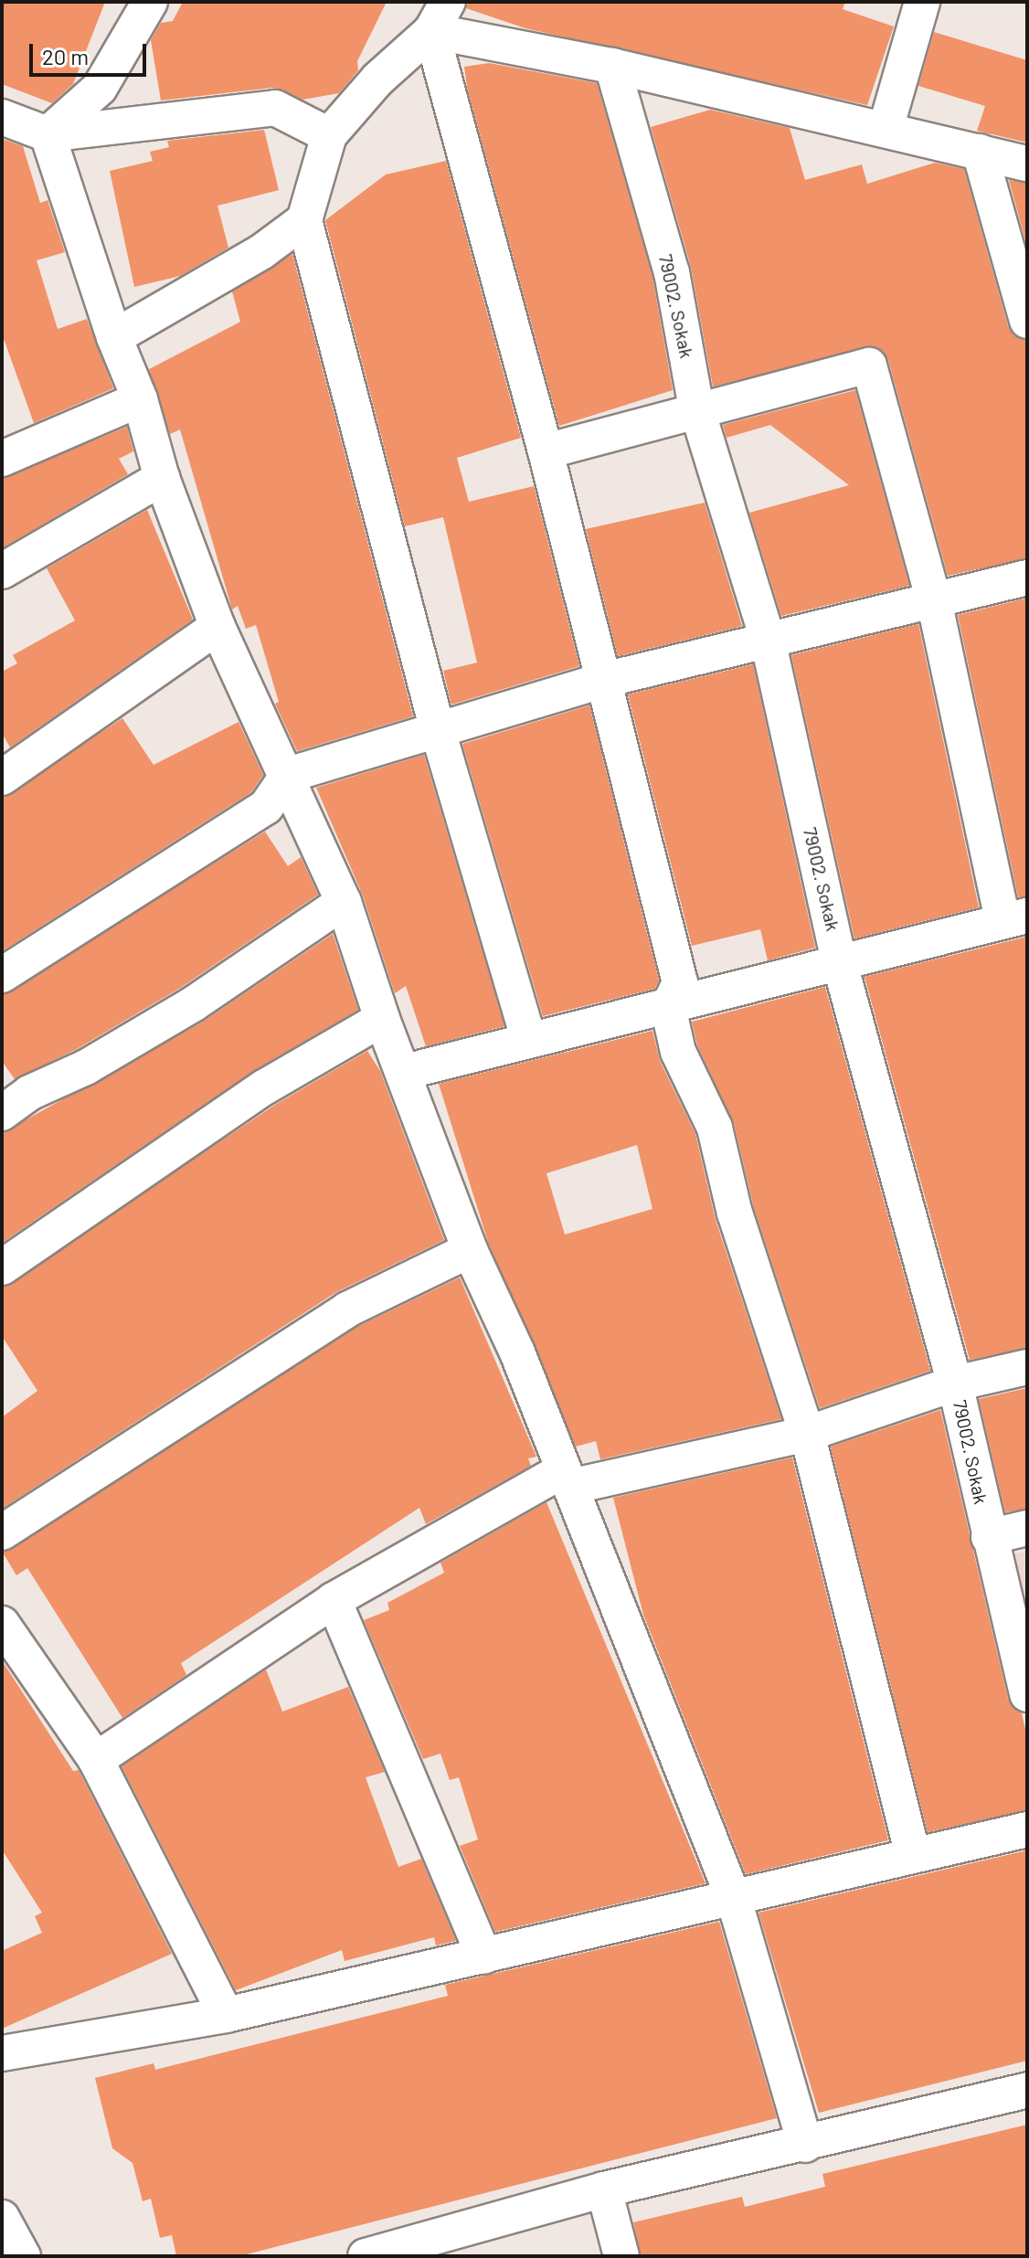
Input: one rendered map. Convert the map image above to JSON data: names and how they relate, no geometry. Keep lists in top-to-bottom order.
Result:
{
  "streets": {
    "street": ["79002. Sokak"]
  },
  "scale_bar": "20 m"
}
